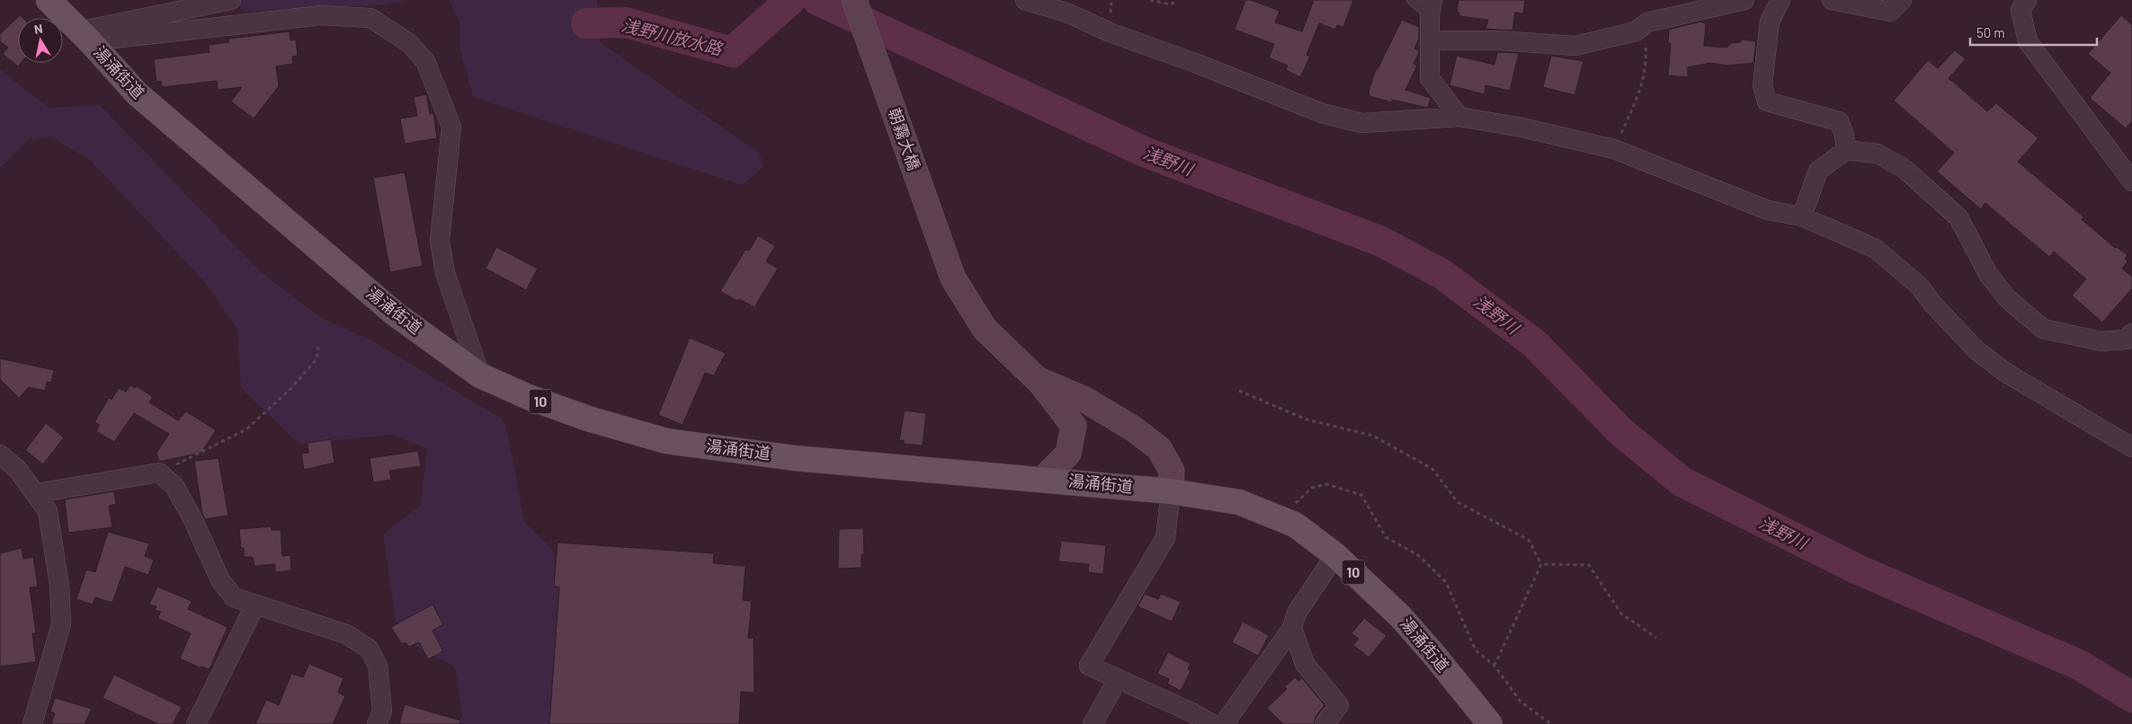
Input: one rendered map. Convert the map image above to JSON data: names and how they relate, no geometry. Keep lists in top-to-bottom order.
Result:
{
  "streets": {
    "main road": ["湯涌街道", "10"],
    "street": ["朝霧大橋"]
  },
  "water": ["浅野川放水路", "浅野川"],
  "scale_bar": "50 m",
  "north": "top"
}
